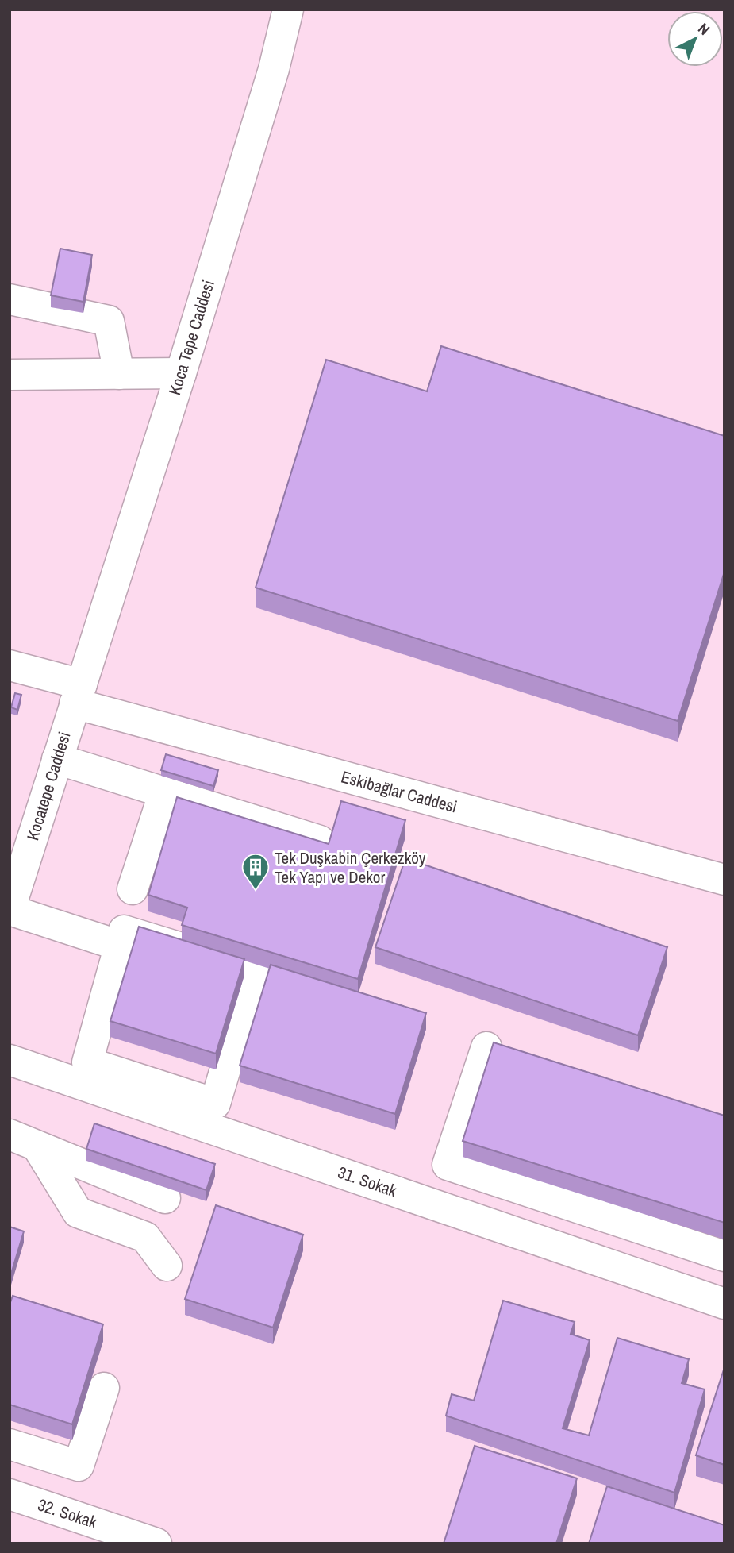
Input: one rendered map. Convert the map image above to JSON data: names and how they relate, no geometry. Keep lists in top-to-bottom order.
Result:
{
  "streets": {
    "street": [
      "Koca Tepe Caddesi",
      "Kocatepe Caddesi",
      "Eskibağlar Caddesi",
      "31. Sokak",
      "32. Sokak"
    ]
  },
  "crossings": [
    ["Koca Tepe Caddesi", "Kocatepe Caddesi"],
    ["Koca Tepe Caddesi", "Eskibağlar Caddesi"],
    ["Kocatepe Caddesi", "Eskibağlar Caddesi"]
  ],
  "places": {
    "building": ["Tek Duşkabin Çerkezköy Tek Yapı ve Dekor"]
  },
  "north": "top right"
}
